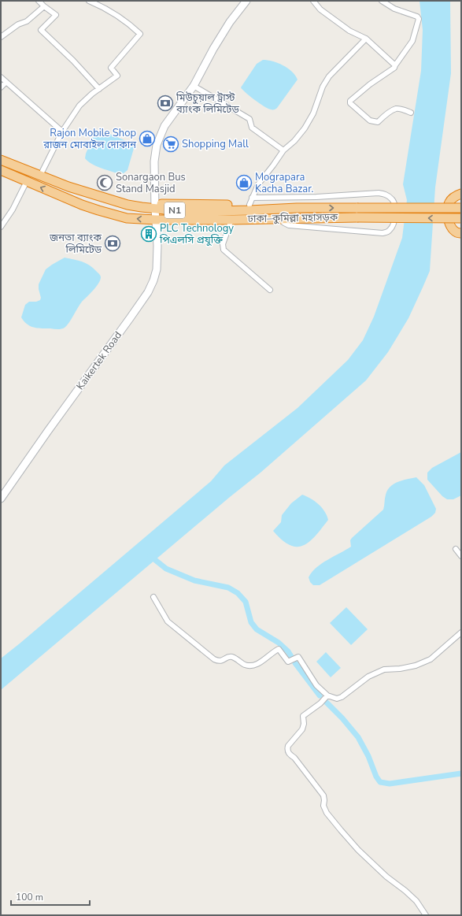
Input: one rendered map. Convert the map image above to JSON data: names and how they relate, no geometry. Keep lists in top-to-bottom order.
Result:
{
  "streets": {
    "highway": ["N1", "ঢাকা–কুমিল্লা মহাসড়ক"],
    "main road": ["Kaikertek Road"]
  },
  "crossings": [
    ["ঢাকা–কুমিল্লা মহাসড়ক", "Kaikertek Road"]
  ],
  "places": {
    "bank": ["মিউচুয়াল ট্রাস্ট ব্যাংক লিমিটেড", "জনতা ব্যাংক লিমিটেড"],
    "shop": ["Rajon Mobile Shop রাজন মোবাইল দোকান", "Mograpara Kacha Bazar."],
    "supermarket": ["Shopping Mall"],
    "mosque": ["Sonargaon Bus Stand Masjid"],
    "building": ["PLC Technology পিএলসি প্রযুক্তি"]
  },
  "scale_bar": "100 m"
}
